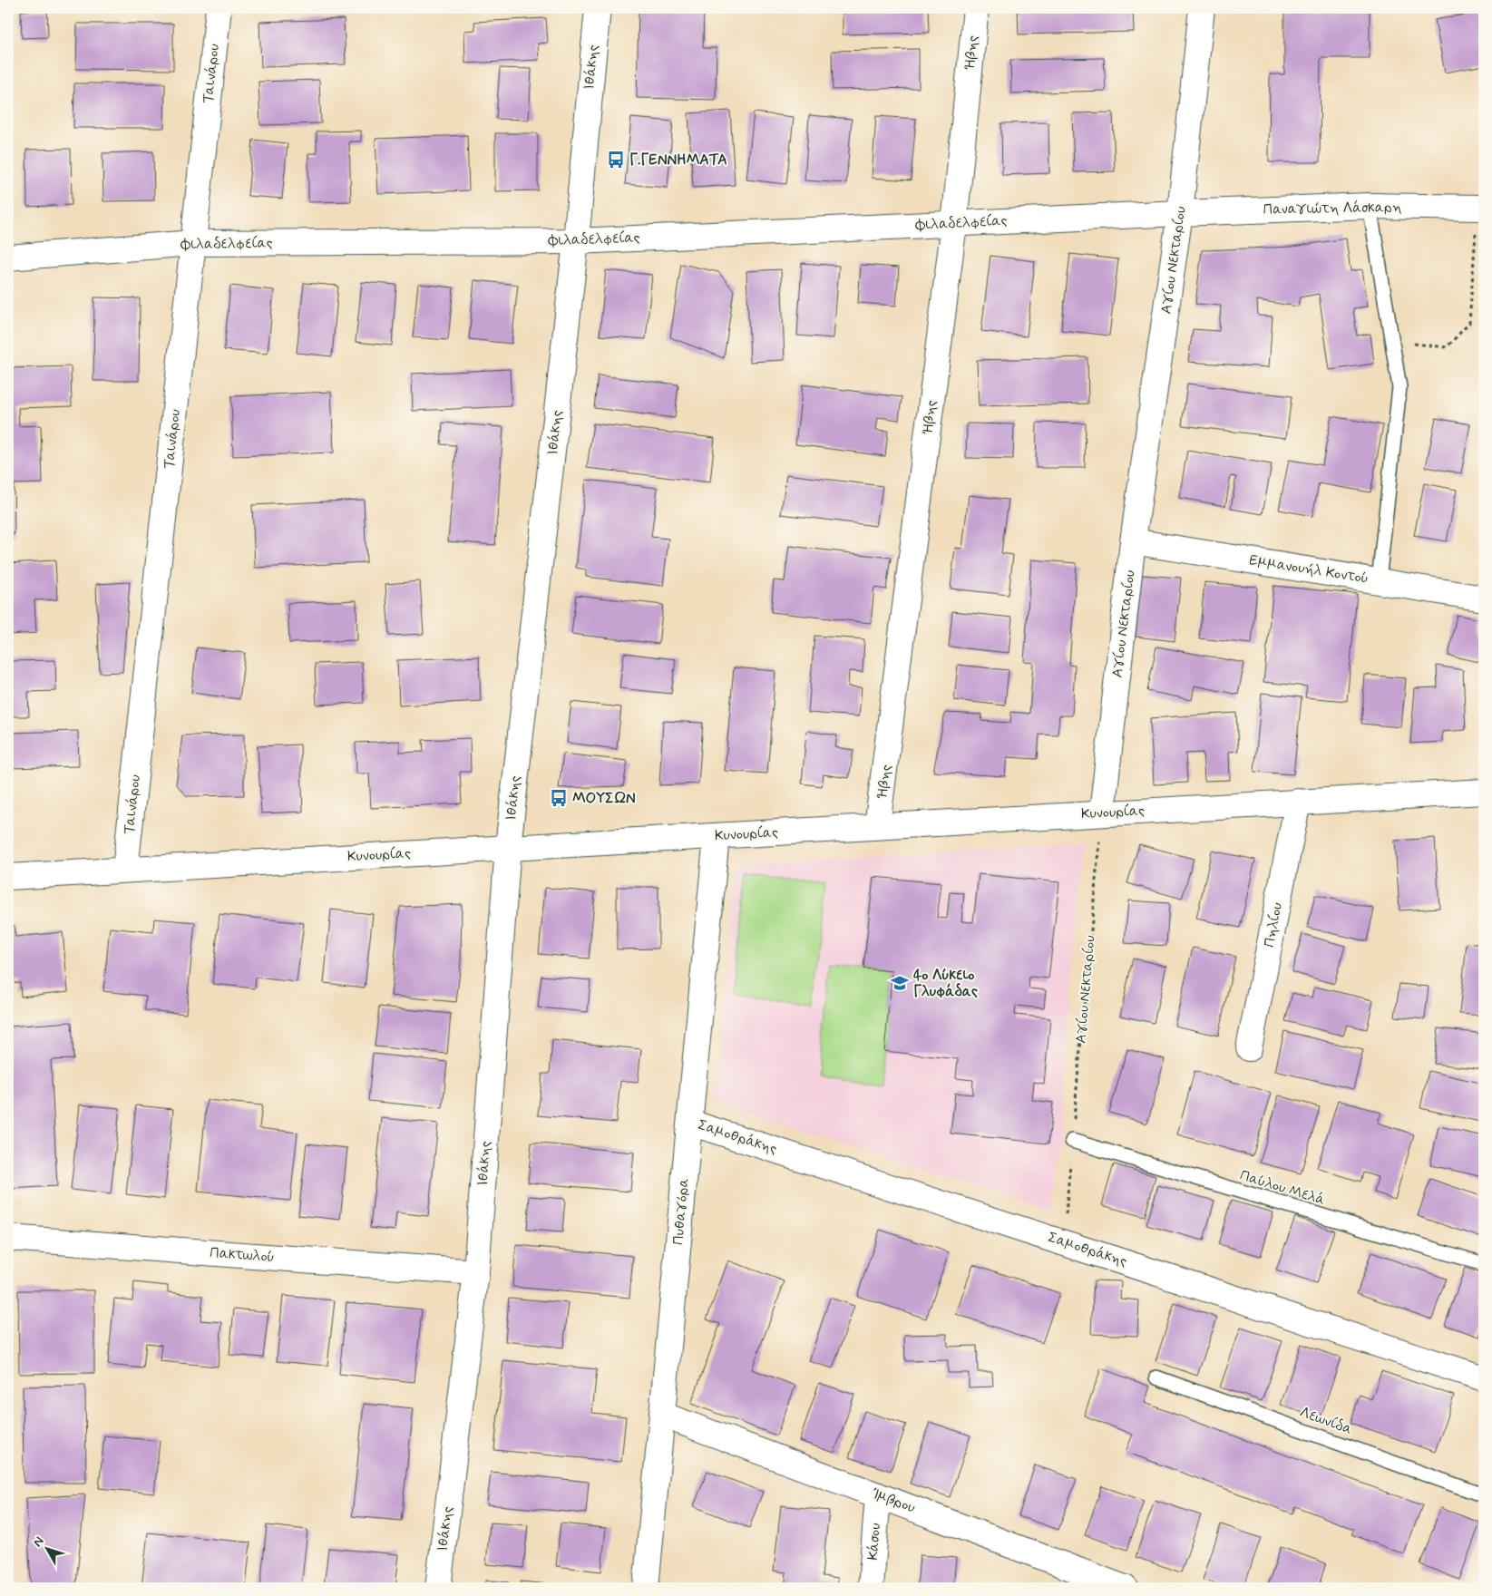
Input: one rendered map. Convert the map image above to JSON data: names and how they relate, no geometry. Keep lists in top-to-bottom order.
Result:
{
  "streets": {
    "street": [
      "Ήβης",
      "Ιθάκης",
      "Ταινάρου",
      "Παναγιώτη Λάσκαρη",
      "Φιλαδελφείας",
      "Αγίου Νεκταρίου",
      "Εμμανουήλ Κοντού",
      "Κυνουρίας",
      "Πηλίου",
      "Σαμοθράκης",
      "Πυθαγόρα",
      "Πακτωλού",
      "Ίμβρου",
      "Κάσου"
    ],
    "lane": ["Παύλου Μελά", "Λεωνίδα"]
  },
  "crossings": [
    ["Ήβης", "Φιλαδελφείας"],
    ["Ήβης", "Κυνουρίας"],
    ["Ιθάκης", "Φιλαδελφείας"],
    ["Ιθάκης", "Κυνουρίας"],
    ["Ιθάκης", "Πακτωλού"],
    ["Ταινάρου", "Φιλαδελφείας"],
    ["Ταινάρου", "Κυνουρίας"],
    ["Παναγιώτη Λάσκαρη", "Φιλαδελφείας"],
    ["Παναγιώτη Λάσκαρη", "Αγίου Νεκταρίου"],
    ["Φιλαδελφείας", "Αγίου Νεκταρίου"],
    ["Αγίου Νεκταρίου", "Εμμανουήλ Κοντού"],
    ["Αγίου Νεκταρίου", "Κυνουρίας"],
    ["Αγίου Νεκταρίου", "Σαμοθράκης"],
    ["Αγίου Νεκταρίου", "Παύλου Μελά"],
    ["Κυνουρίας", "Πηλίου"],
    ["Κυνουρίας", "Πυθαγόρα"],
    ["Σαμοθράκης", "Πυθαγόρα"],
    ["Πυθαγόρα", "Ίμβρου"],
    ["Ίμβρου", "Κάσου"]
  ],
  "places": {
    "bus stop": ["Γ.ΓΕΝΝΗΜΑΤΑ", "ΜΟΥΣΩΝ"],
    "school or university": ["4ο Λύκειο Γλυφάδας"]
  },
  "north": "top left"
}
